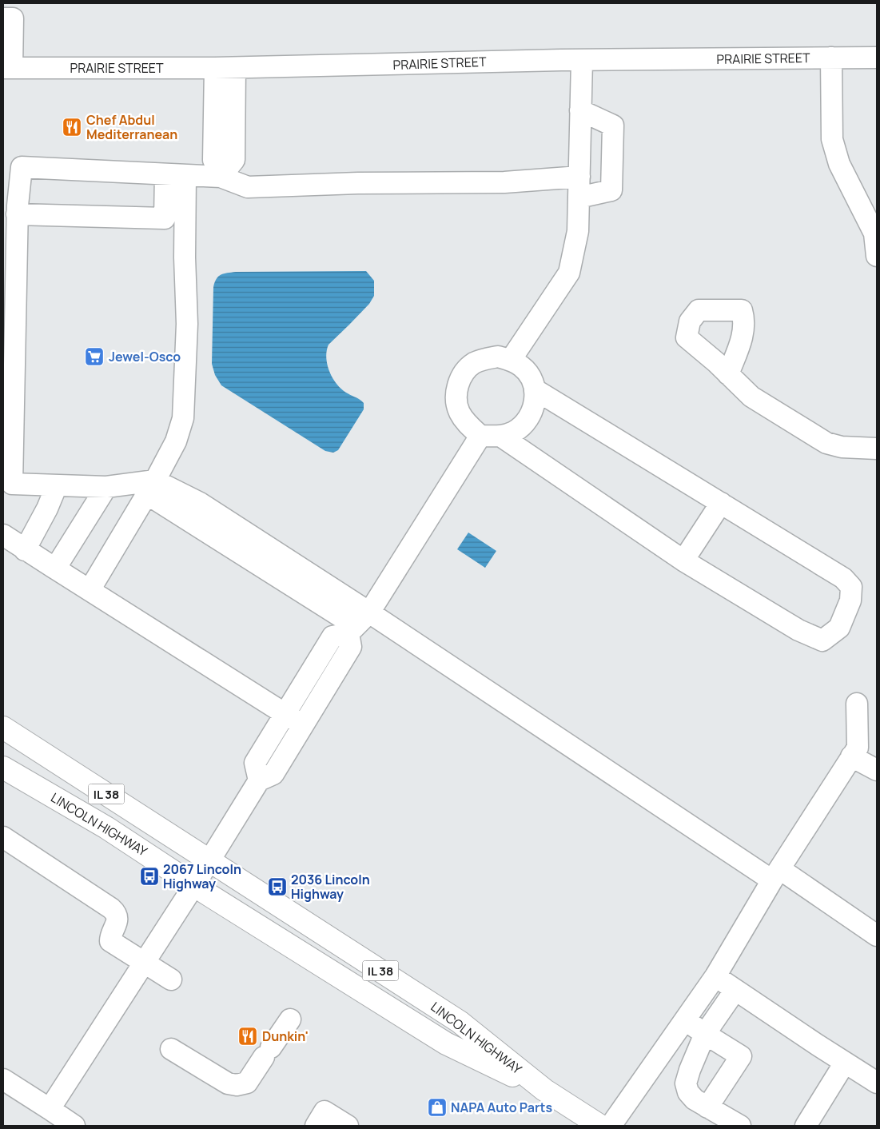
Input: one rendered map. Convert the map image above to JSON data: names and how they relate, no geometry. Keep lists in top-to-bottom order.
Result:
{
  "streets": {
    "main road": ["IL 38", "LINCOLN HIGHWAY"],
    "street": ["PRAIRIE STREET"]
  },
  "places": {
    "restaurant": ["Chef Abdul Mediterranean", "Dunkin'"],
    "supermarket": ["Jewel-Osco"],
    "bus stop": ["2067 Lincoln Highway", "2036 Lincoln Highway"],
    "shop": ["NAPA Auto Parts"]
  }
}
